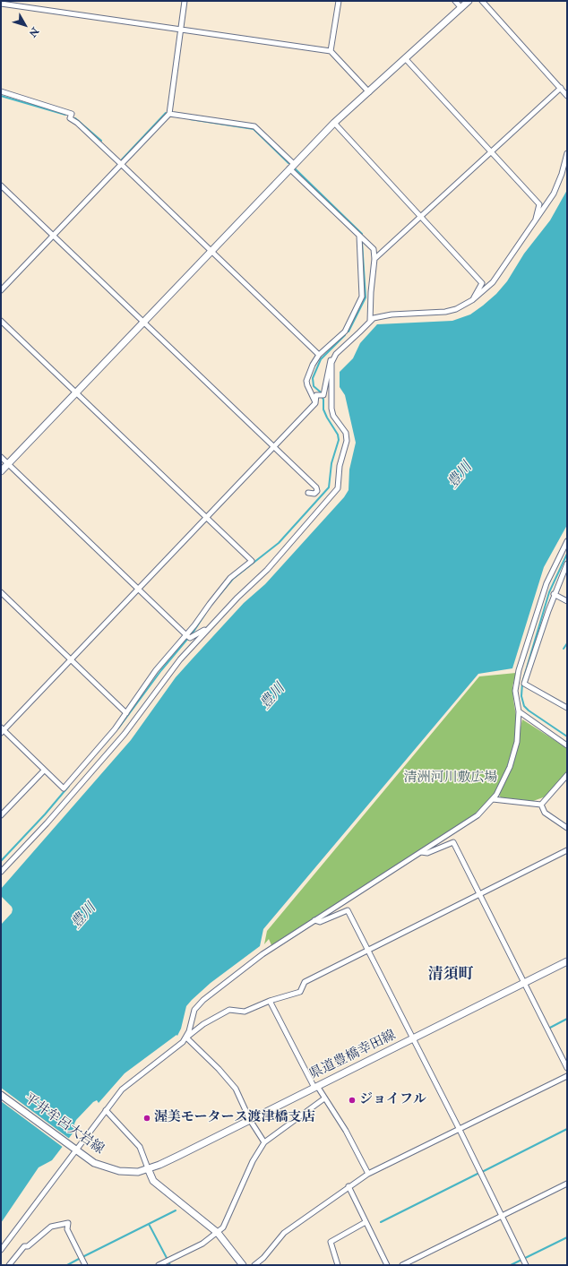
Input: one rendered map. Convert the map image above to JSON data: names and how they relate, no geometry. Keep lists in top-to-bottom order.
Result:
{
  "streets": {
    "main road": ["県道豊橋幸田線", "平井牟呂大岩線"]
  },
  "crossings": [
    ["県道豊橋幸田線", "平井牟呂大岩線"]
  ],
  "districts": ["清須町"],
  "water": ["豊川"],
  "parks": ["清洲河川敷広場"],
  "places": ["ジョイフル", "渥美モータース渡津橋支店"],
  "north": "bottom right"
}
